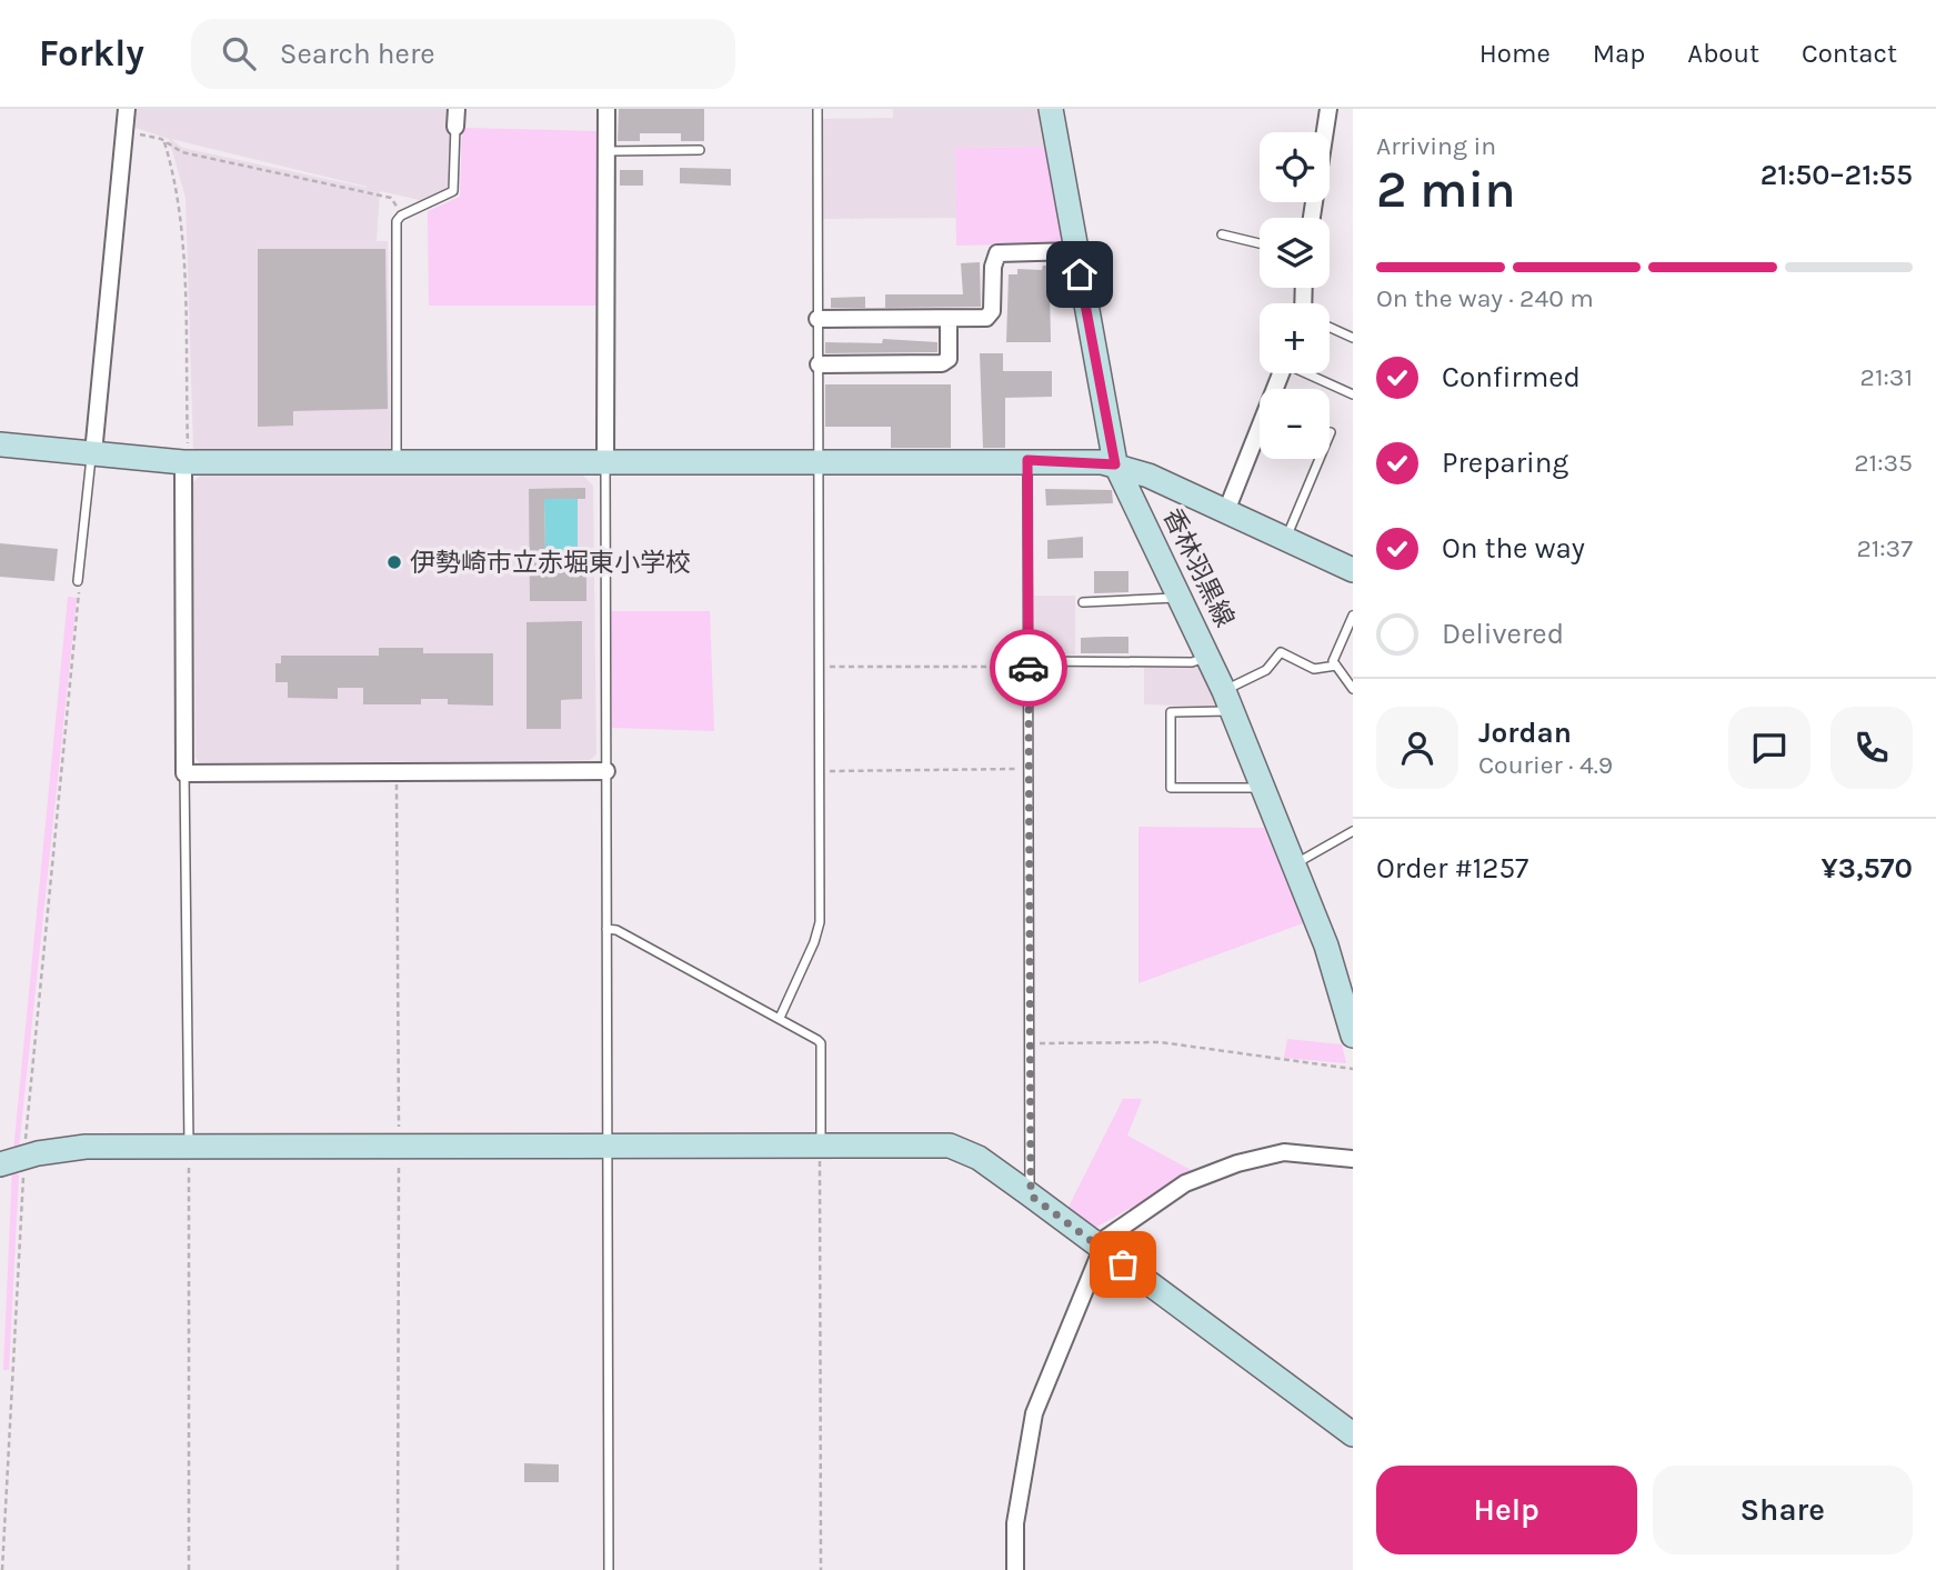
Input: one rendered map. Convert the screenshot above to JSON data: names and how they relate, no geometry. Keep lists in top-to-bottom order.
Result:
{
  "streets": {
    "street": ["香林羽黒線"]
  },
  "places": ["伊勢崎市立赤堀東小学校"],
  "page": {
    "header": "Forkly",
    "search": "Search here",
    "nav": [
      "Home",
      "Map",
      "About",
      "Contact"
    ],
    "heading": ["2 min", "Arriving in", "21:50–21:55"],
    "panel": [
      "Jordan",
      "Courier · 4.9",
      "Order #1257",
      "¥3,570"
    ],
    "map_buttons": ["+", "−"],
    "bar": "On the way · 240 m",
    "list": [
      ["Confirmed", "21:31"],
      ["Preparing", "21:35"],
      ["On the way", "21:37"],
      "Delivered"
    ],
    "buttons": ["Help", "Share"]
  }
}
